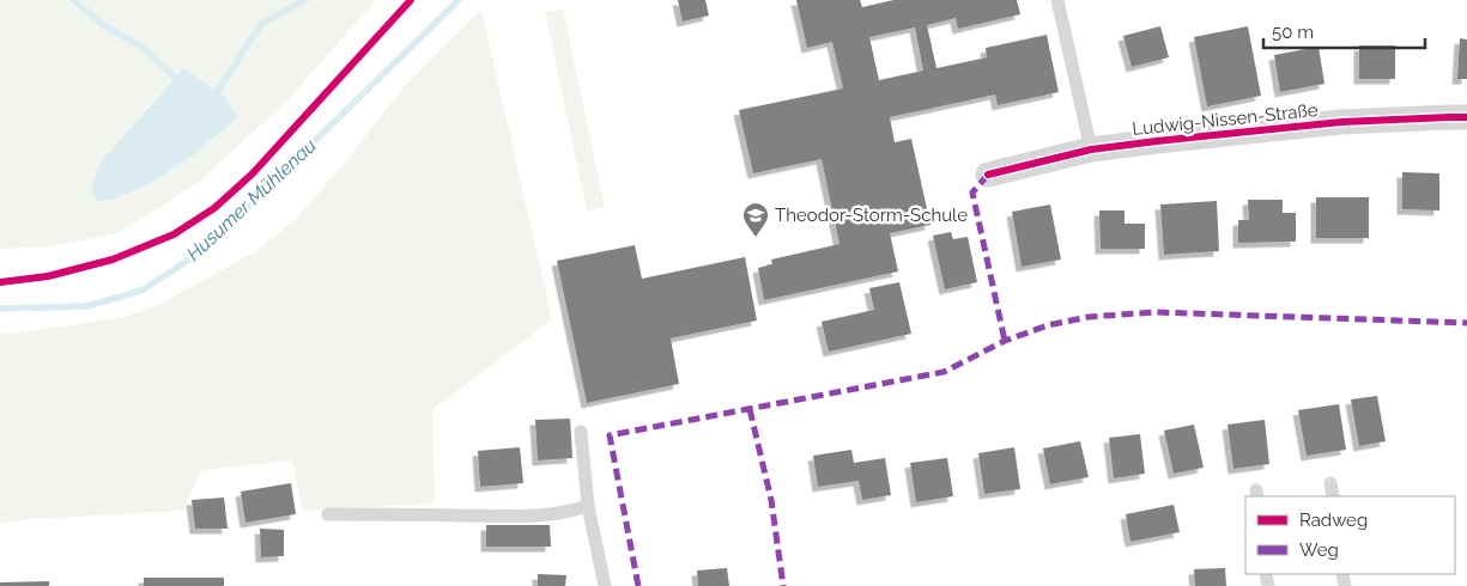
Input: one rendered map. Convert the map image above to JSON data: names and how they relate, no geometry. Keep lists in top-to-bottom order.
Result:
{
  "streets": {
    "street": ["Ludwig-Nissen-Straße"]
  },
  "water": ["Husumer Mühlenau"],
  "places": {
    "school or university": ["Theodor-Storm-Schule"]
  },
  "legend": ["Radweg", "Weg"],
  "scale_bar": "50 m"
}
